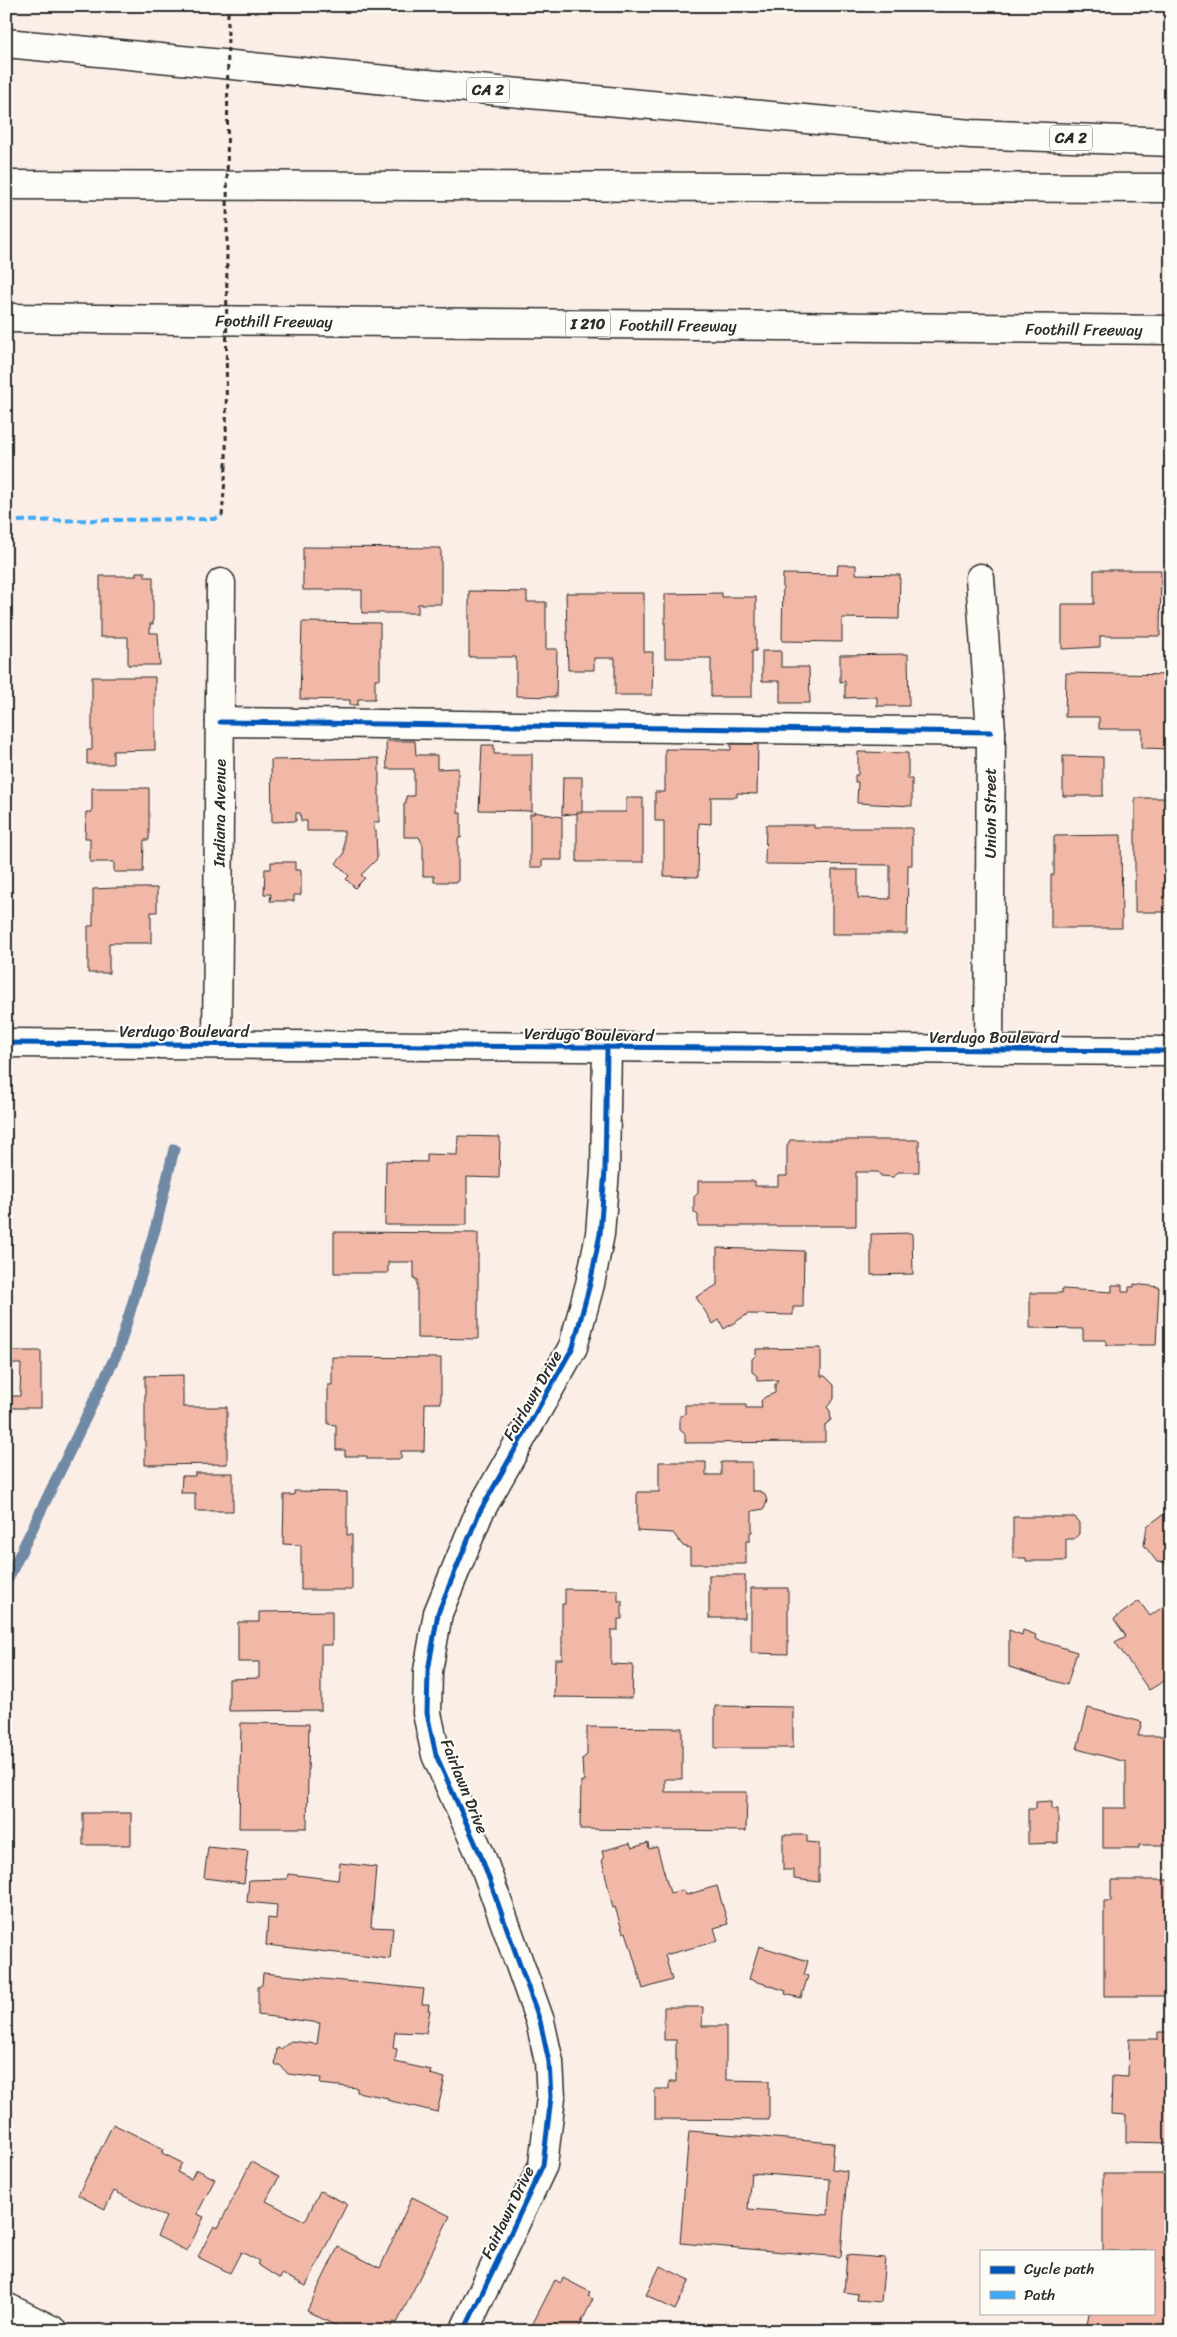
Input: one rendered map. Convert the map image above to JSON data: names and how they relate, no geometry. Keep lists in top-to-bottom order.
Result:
{
  "streets": {
    "main road": [
      "CA 2",
      "Foothill Freeway",
      "I 210",
      "Indiana Avenue",
      "Union Street",
      "Verdugo Boulevard",
      "Fairlawn Drive"
    ]
  },
  "crossings": [
    ["Indiana Avenue", "Verdugo Boulevard"],
    ["Union Street", "Verdugo Boulevard"],
    ["Verdugo Boulevard", "Fairlawn Drive"]
  ],
  "legend": ["Cycle path", "Path"]
}
